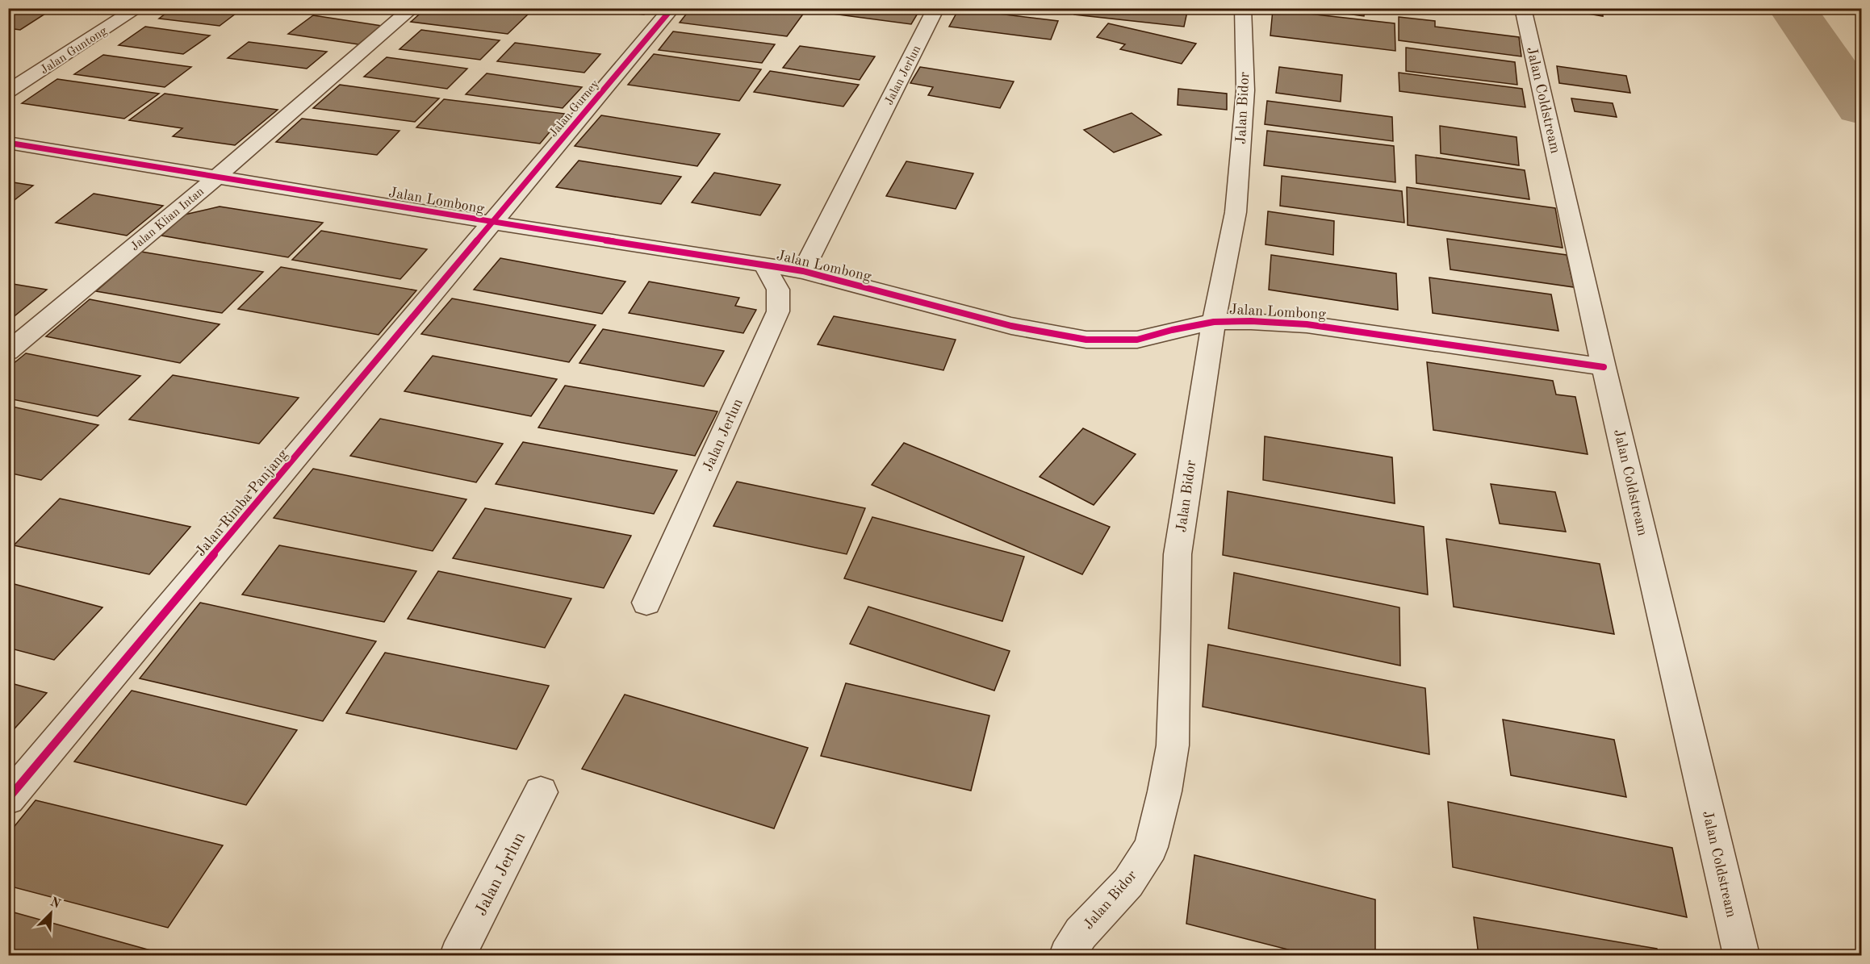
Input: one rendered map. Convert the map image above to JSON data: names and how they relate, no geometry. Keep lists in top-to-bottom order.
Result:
{
  "streets": {
    "street": [
      "Jalan Guntong",
      "Jalan Jerlun",
      "Jalan Coldstream",
      "Jalan Gurney",
      "Jalan Bidor",
      "Jalan Lombong",
      "Jalan Klian Intan",
      "Jalan Rimba Panjang"
    ]
  },
  "crossings": [
    ["Jalan Jerlun", "Jalan Lombong"],
    ["Jalan Coldstream", "Jalan Lombong"],
    ["Jalan Gurney", "Jalan Lombong"],
    ["Jalan Gurney", "Jalan Rimba Panjang"],
    ["Jalan Bidor", "Jalan Lombong"],
    ["Jalan Lombong", "Jalan Klian Intan"],
    ["Jalan Lombong", "Jalan Rimba Panjang"]
  ],
  "north": "top right"
}
